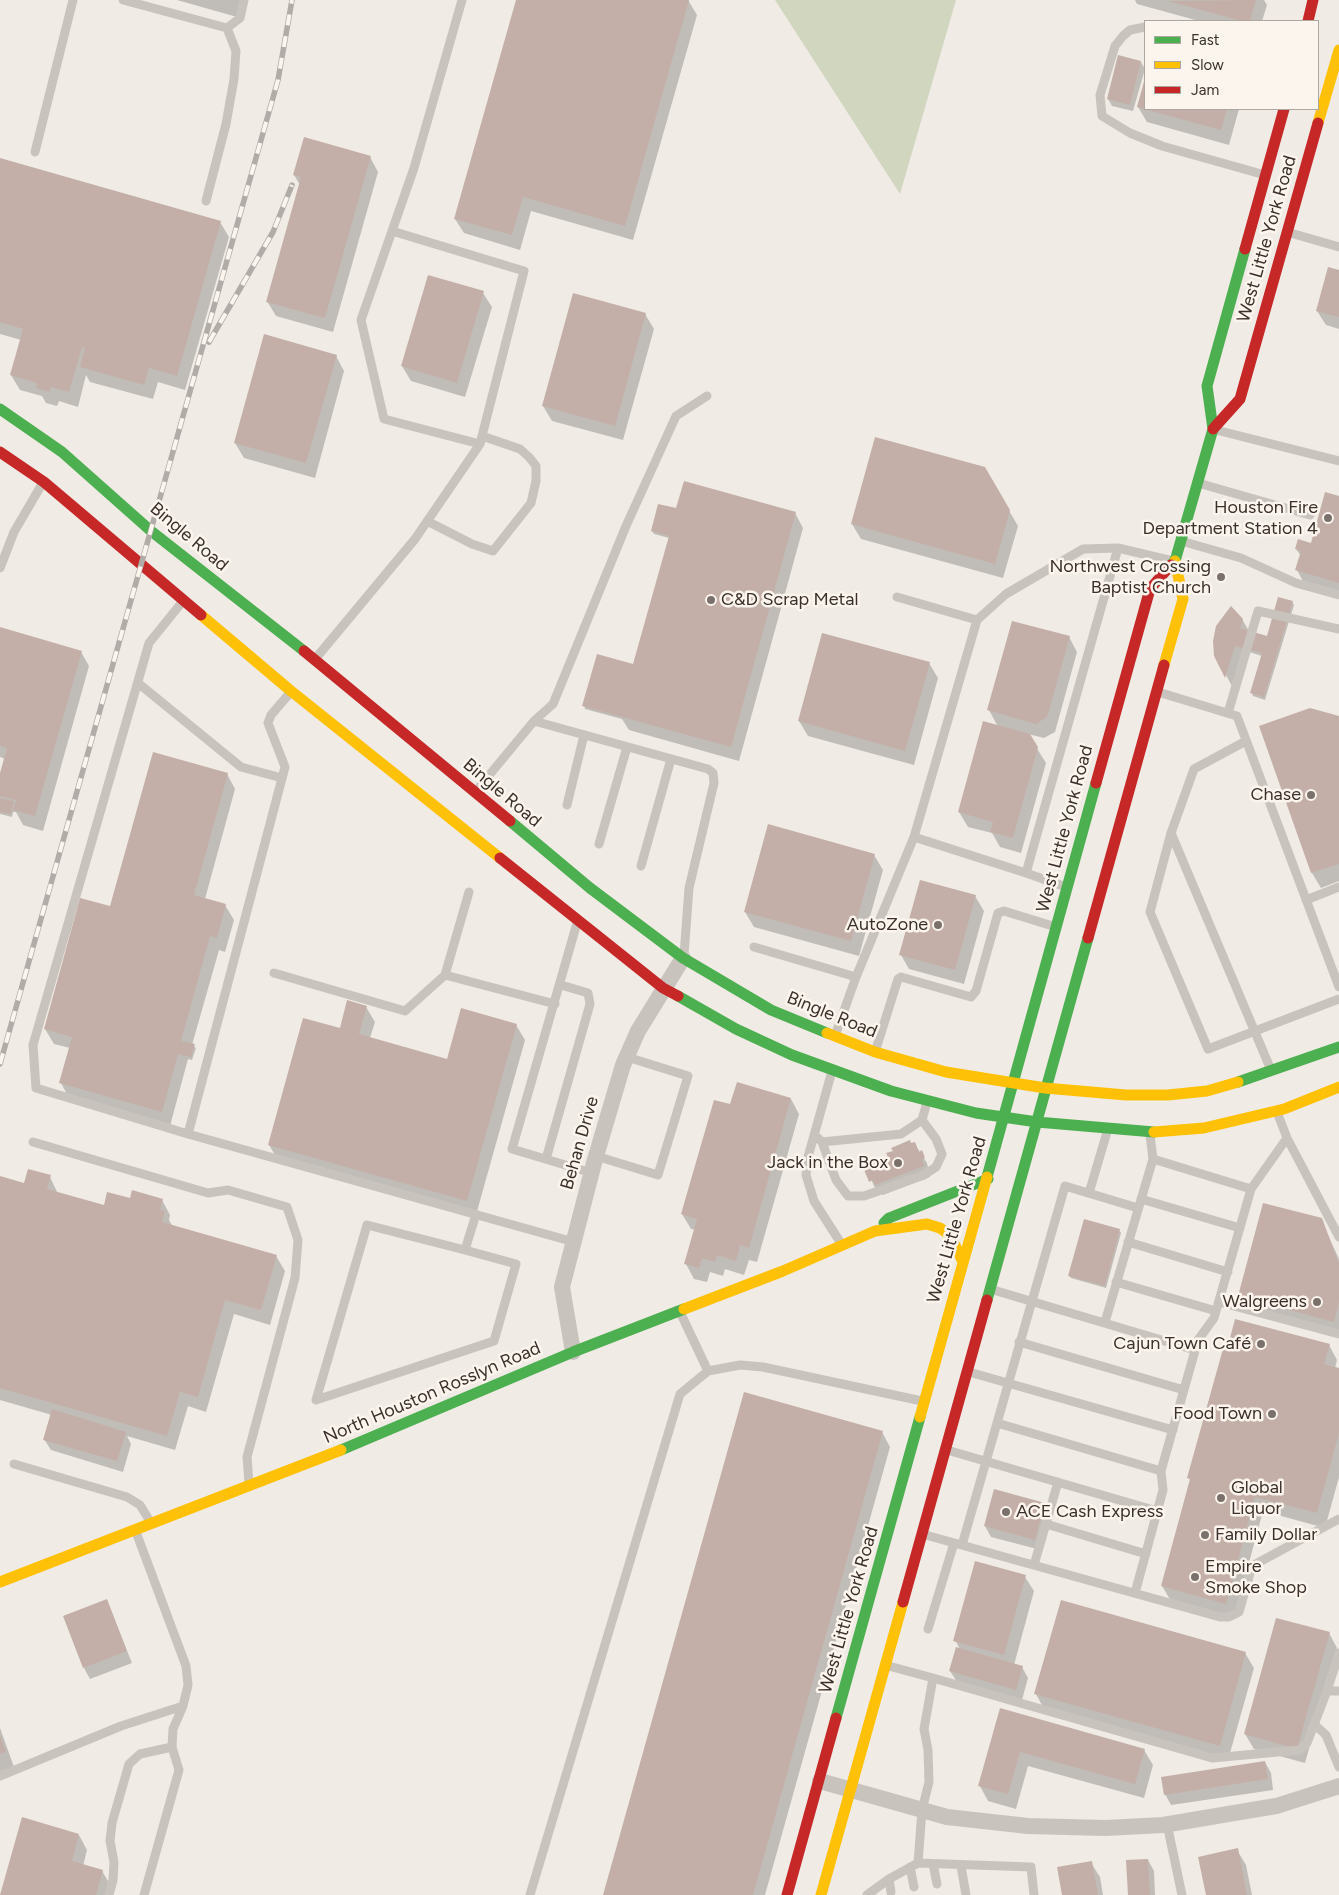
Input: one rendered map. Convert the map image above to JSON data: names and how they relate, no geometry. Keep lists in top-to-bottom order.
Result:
{
  "streets": {
    "main road": ["West Little York Road", "Bingle Road", "North Houston Rosslyn Road"],
    "street": ["Behan Drive"]
  },
  "crossings": [
    ["West Little York Road", "Bingle Road"],
    ["West Little York Road", "North Houston Rosslyn Road"],
    ["Bingle Road", "Behan Drive"],
    ["Behan Drive", "North Houston Rosslyn Road"]
  ],
  "places": [
    "Houston Fire Department Station 4",
    "Northwest Crossing Baptist Church",
    "C&D Scrap Metal",
    "Chase",
    "AutoZone",
    "Jack in the Box",
    "Walgreens",
    "Cajun Town Café",
    "Food Town",
    "Global Liquor",
    "ACE Cash Express",
    "Family Dollar",
    "Empire Smoke Shop"
  ],
  "legend": ["Fast", "Slow", "Jam"]
}
